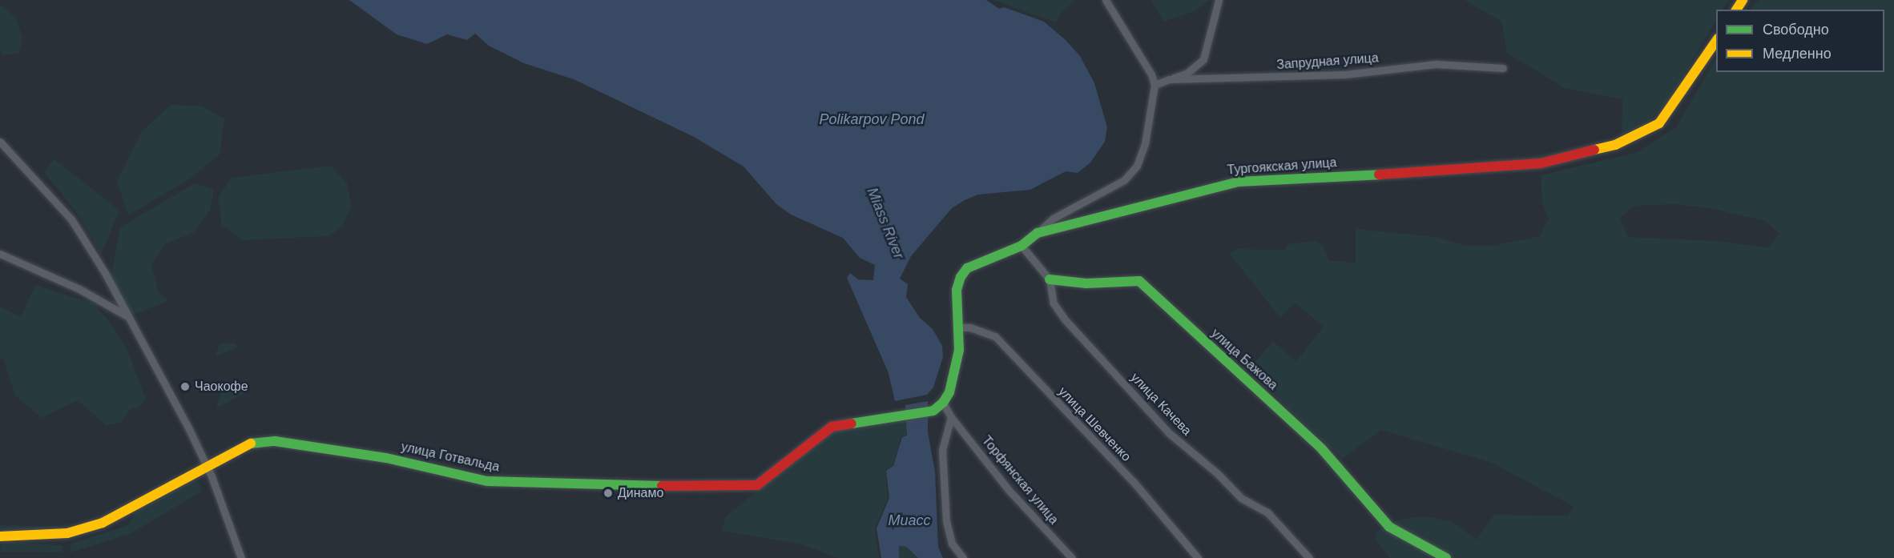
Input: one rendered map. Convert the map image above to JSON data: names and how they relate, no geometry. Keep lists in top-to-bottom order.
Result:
{
  "streets": {
    "main road": ["Тургоякская улица", "улица Бажова", "улица Готвальда"],
    "street": [
      "Запрудная улица",
      "улица Качева",
      "улица Шевченко",
      "Торфянская улица"
    ]
  },
  "crossings": [
    ["Тургоякская улица", "улица Шевченко"],
    ["Тургоякская улица", "улица Готвальда"],
    ["Тургоякская улица", "Торфянская улица"],
    ["улица Бажова", "улица Качева"]
  ],
  "water": ["Polikarpov Pond", "Miass River", "Миасс"],
  "places": ["Чаокофе", "Динамо"],
  "legend": ["Свободно", "Медленно"]
}
